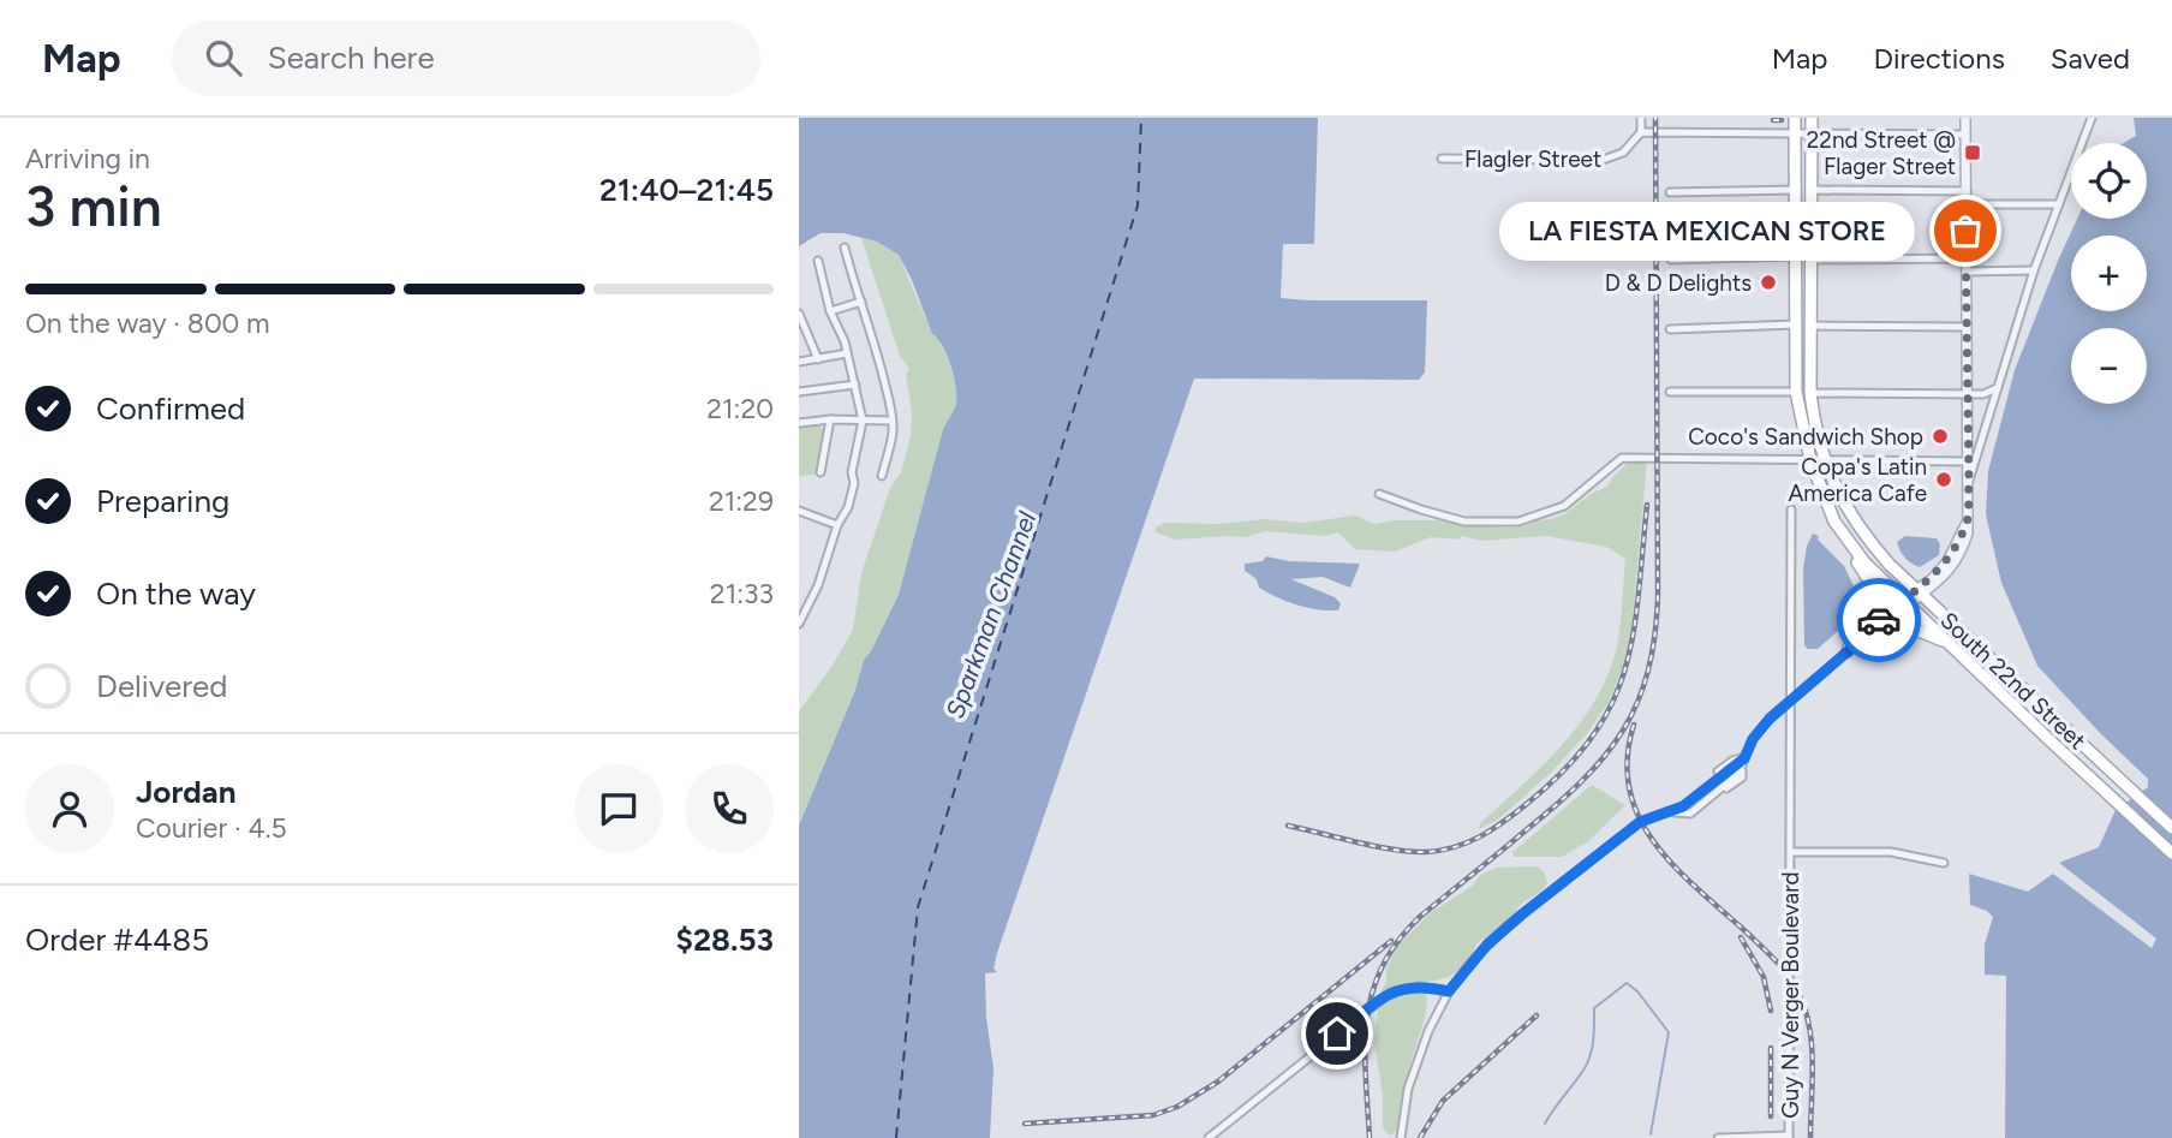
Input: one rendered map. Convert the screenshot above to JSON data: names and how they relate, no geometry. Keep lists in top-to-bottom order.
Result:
{
  "streets": {
    "main road": ["South 22nd Street"],
    "street": ["Flagler Street", "Guy N Verger Boulevard"]
  },
  "water": ["Sparkman Channel"],
  "places": {
    "transit": ["22nd Street @ Flager Street"],
    "other": [
      "LA FIESTA MEXICAN STORE",
      "D & D Delights",
      "Coco's Sandwich Shop",
      "Copa's Latin America Cafe"
    ]
  },
  "page": {
    "header": "Map",
    "search": "Search here",
    "nav": ["Map", "Directions", "Saved"],
    "heading": ["3 min", "Arriving in", "21:40–21:45"],
    "panel": [
      "Jordan",
      "Courier · 4.5",
      "Order #4485",
      "$28.53"
    ],
    "map_buttons": ["+", "−"],
    "bubble": "LA FIESTA MEXICAN STORE",
    "bar": "On the way · 800 m",
    "list": [
      ["Confirmed", "21:20"],
      ["Preparing", "21:29"],
      ["On the way", "21:33"],
      "Delivered"
    ]
  }
}
